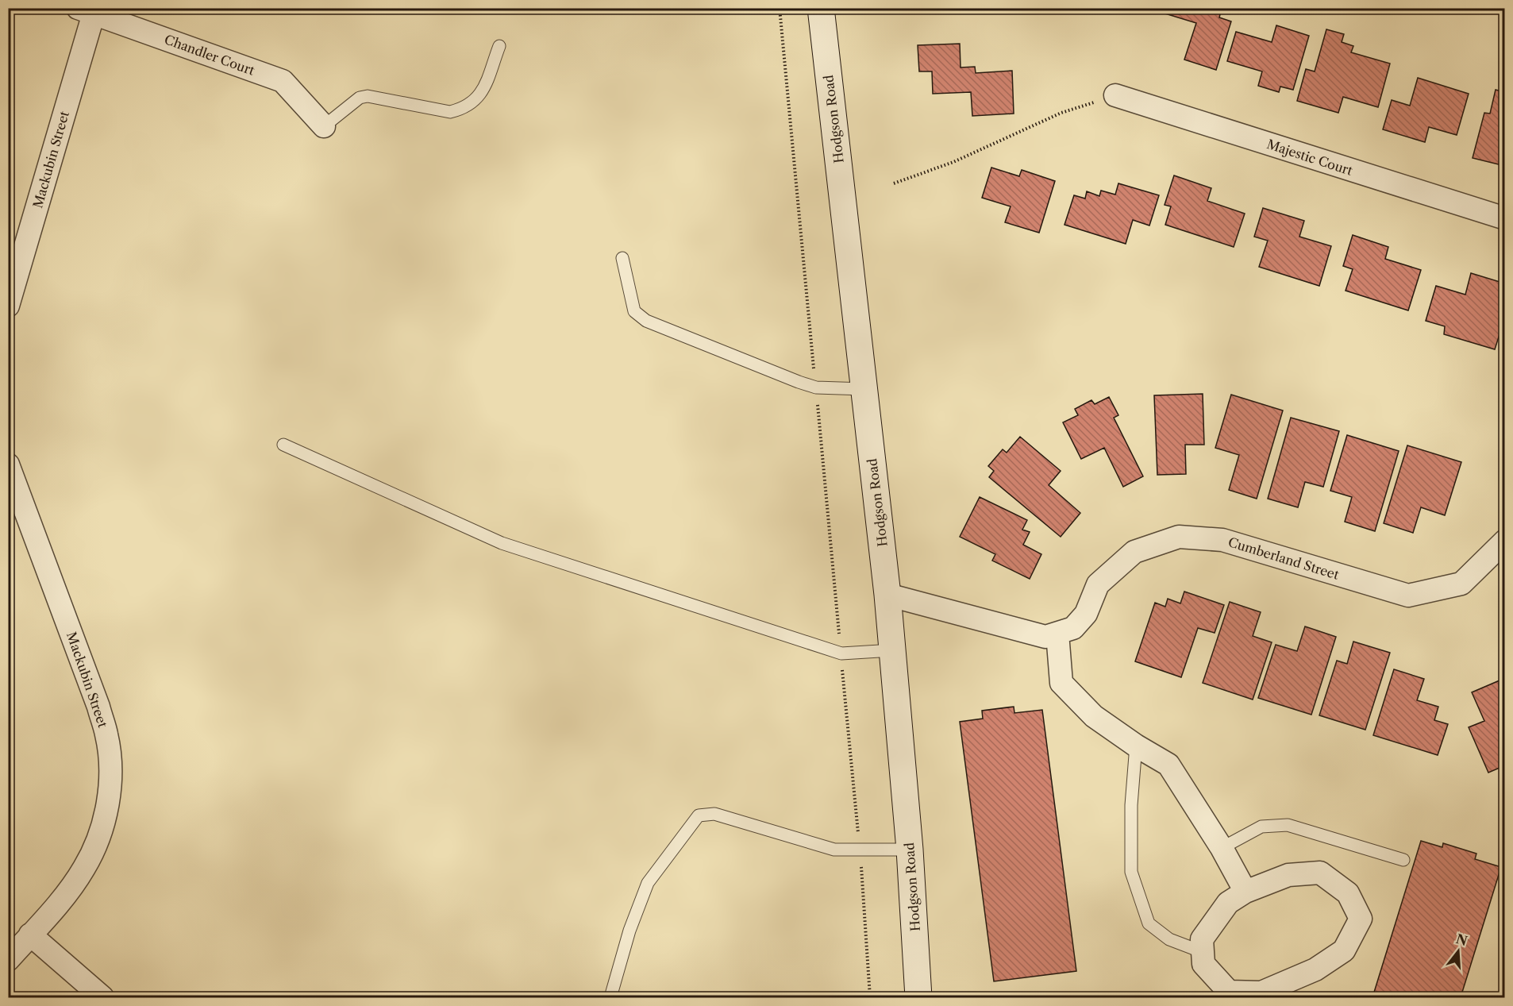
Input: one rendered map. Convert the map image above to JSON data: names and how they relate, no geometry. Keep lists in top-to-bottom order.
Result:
{
  "streets": {
    "main road": ["Hodgson Road"],
    "street": [
      "Chandler Court",
      "Majestic Court",
      "Mackubin Street",
      "Cumberland Street"
    ]
  },
  "crossings": [
    ["Chandler Court", "Mackubin Street"],
    ["Hodgson Road", "Cumberland Street"]
  ],
  "north": "top"
}
